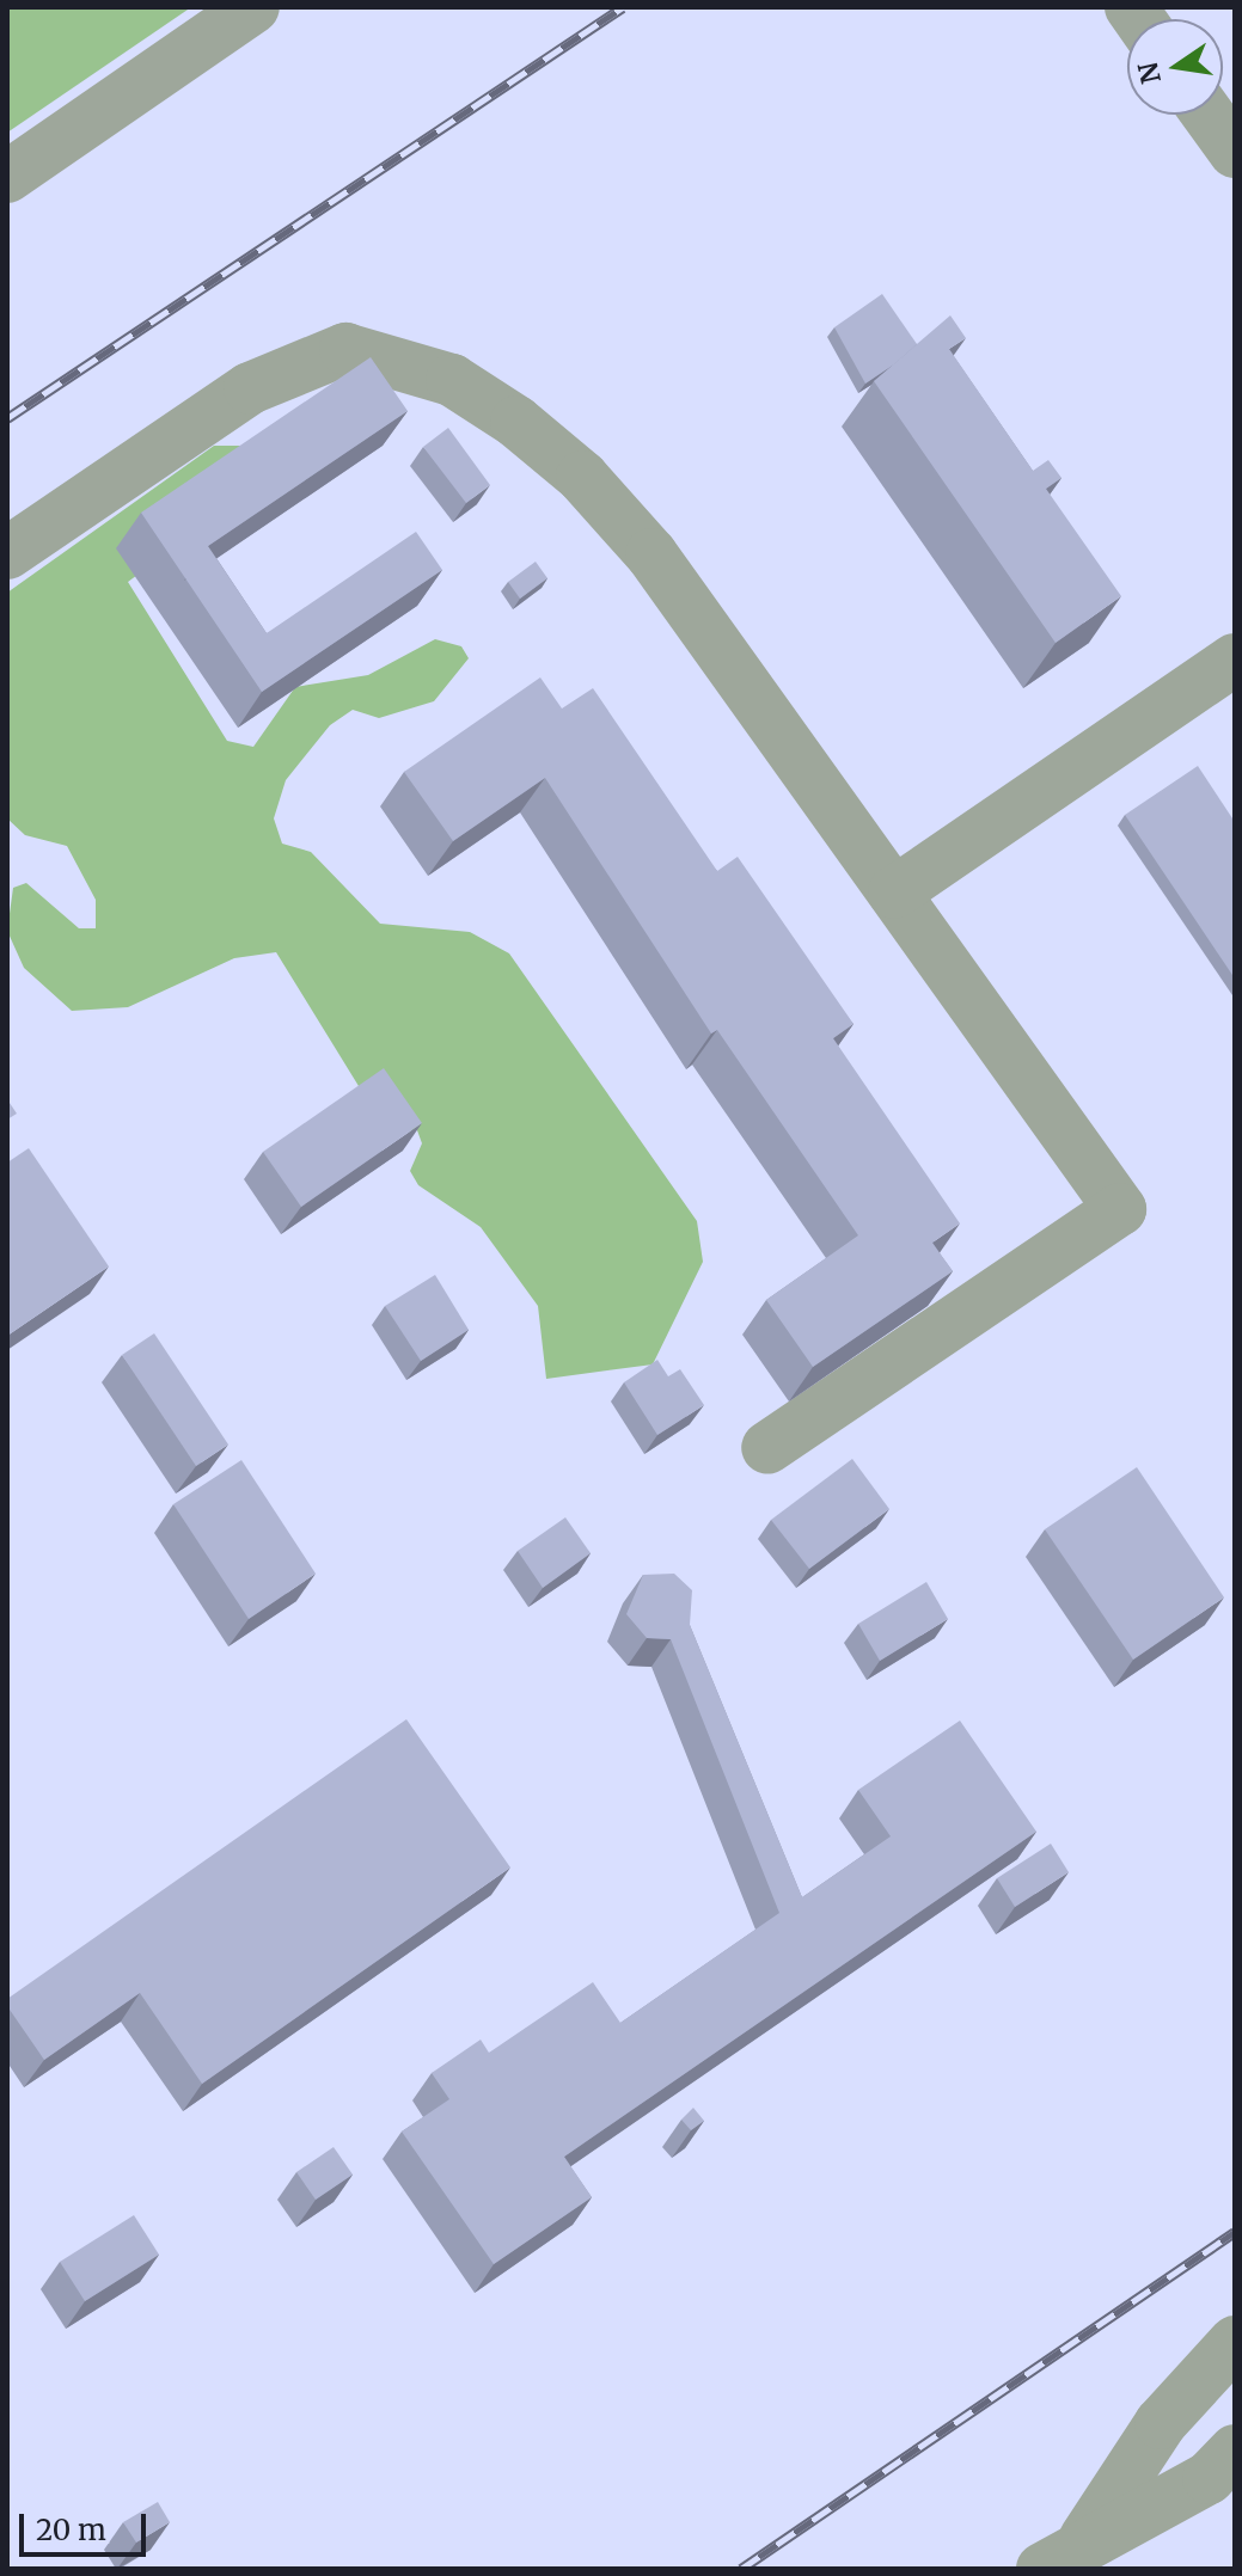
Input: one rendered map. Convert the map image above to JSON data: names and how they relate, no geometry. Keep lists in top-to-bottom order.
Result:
{
  "scale_bar": "20 m",
  "north": "left"
}
